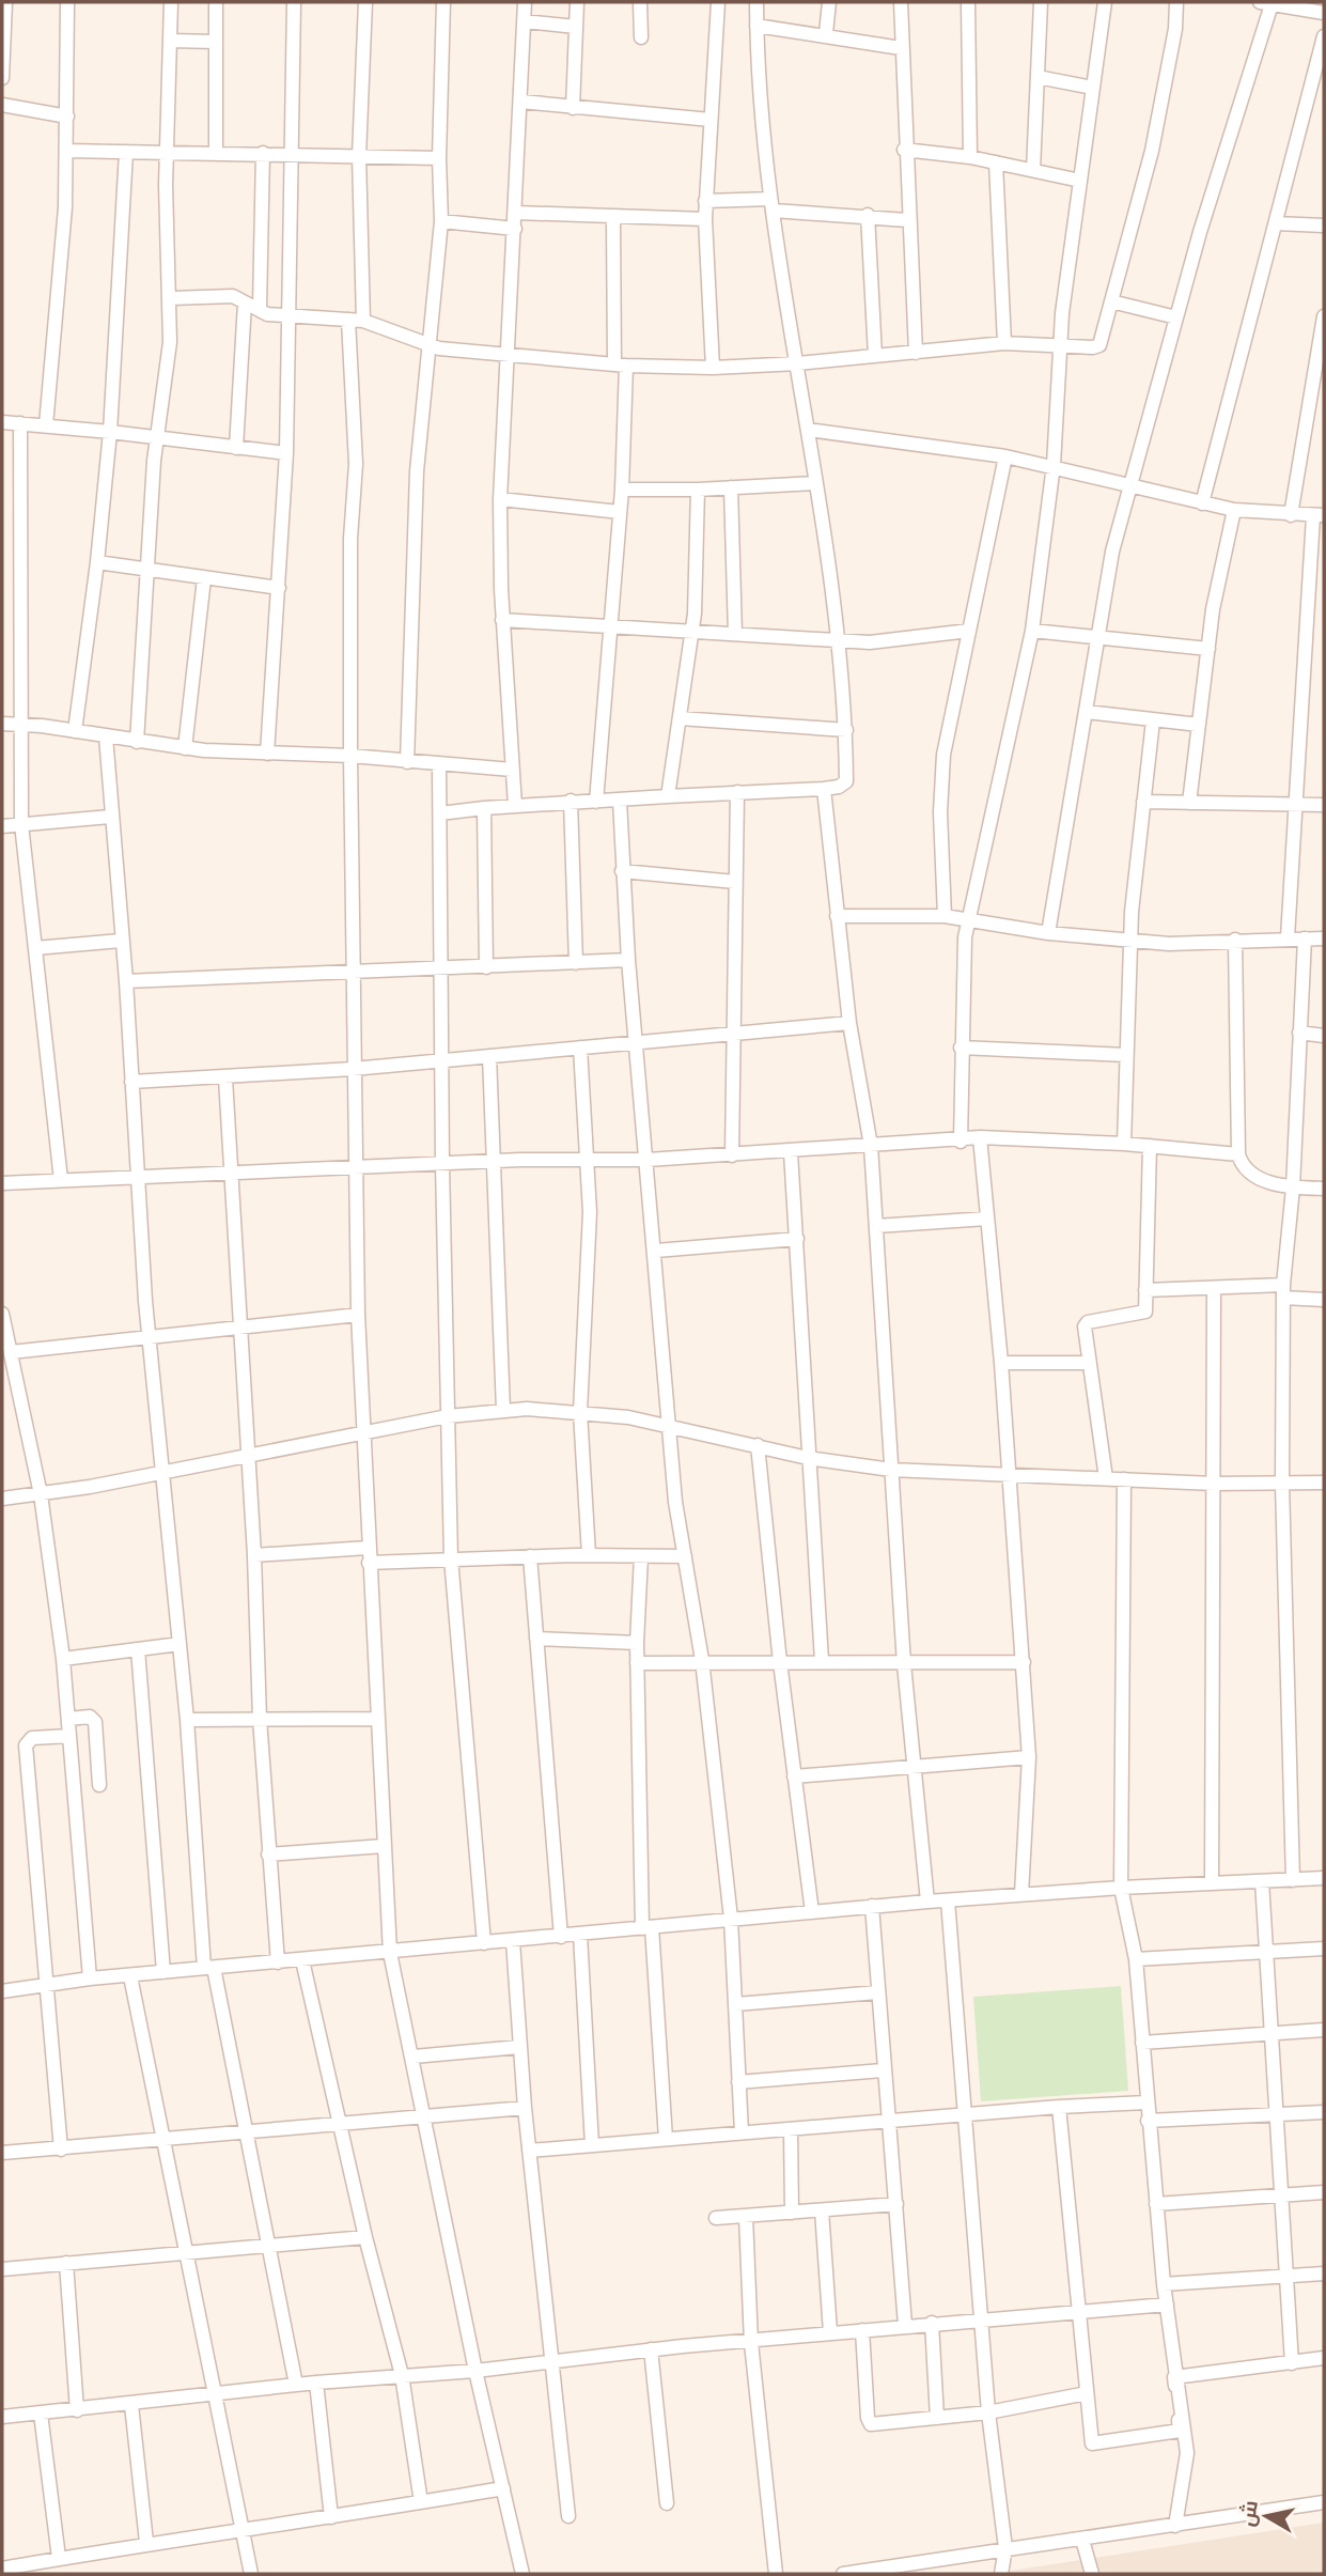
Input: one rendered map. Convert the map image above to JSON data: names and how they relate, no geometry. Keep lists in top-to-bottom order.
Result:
{
  "north": "left"
}
